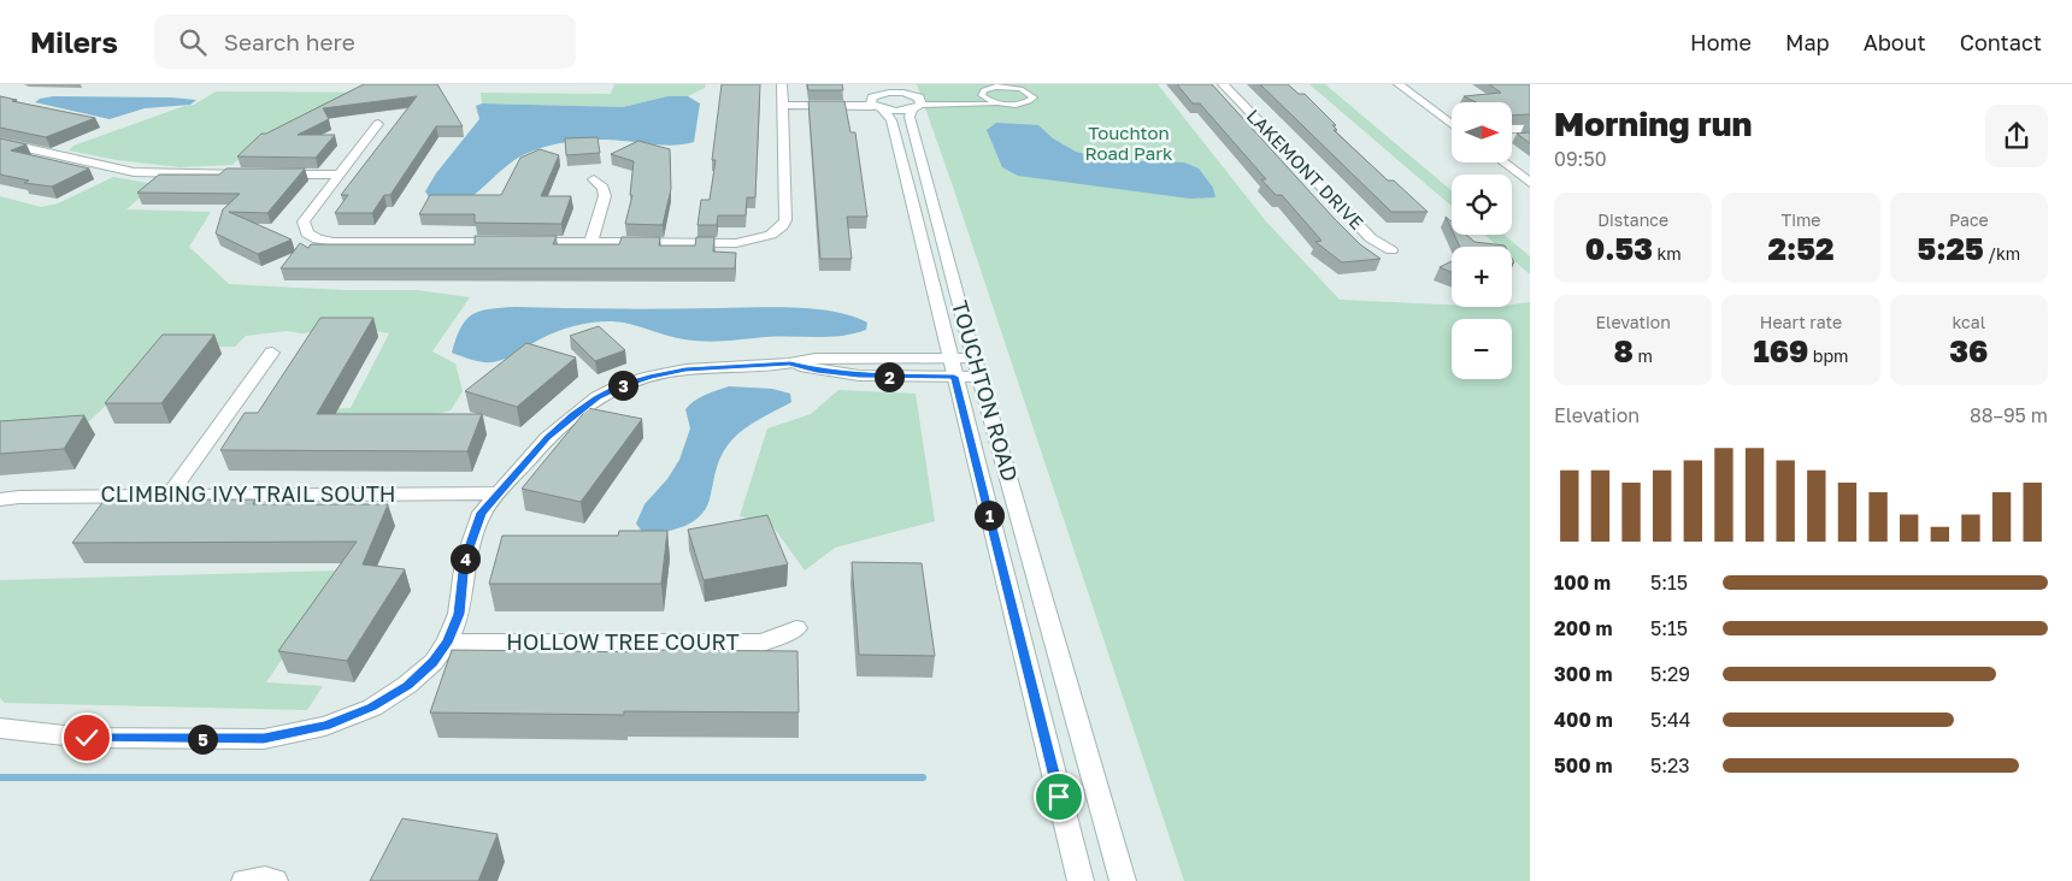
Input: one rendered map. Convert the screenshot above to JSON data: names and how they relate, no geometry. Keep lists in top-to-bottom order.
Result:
{
  "streets": {
    "street": [
      "LAKEMONT DRIVE",
      "TOUCHTON ROAD",
      "CLIMBING IVY TRAIL SOUTH",
      "HOLLOW TREE COURT"
    ]
  },
  "parks": ["Touchton Road Park"],
  "north": "right",
  "page": {
    "header": "Milers",
    "search": "Search here",
    "nav": [
      "Home",
      "Map",
      "About",
      "Contact"
    ],
    "heading": ["Morning run", "09:50"],
    "map_buttons": ["+", "−"],
    "stats": [
      ["Distance", "0.53 km"],
      ["Time", "2:52"],
      ["Pace", "5:25 /km"],
      ["Elevation", "8 m"],
      ["Heart rate", "169 bpm"],
      ["kcal", "36"]
    ],
    "pins": [
      "2",
      "3",
      "1",
      "4",
      "5"
    ],
    "chart": ["Elevation", "88–95 m"],
    "list": [
      {
        "name": "100 m",
        "note": "5:15"
      },
      {
        "name": "200 m",
        "note": "5:15"
      },
      {
        "name": "300 m",
        "note": "5:29"
      },
      {
        "name": "400 m",
        "note": "5:44"
      },
      {
        "name": "500 m",
        "note": "5:23"
      }
    ]
  }
}
